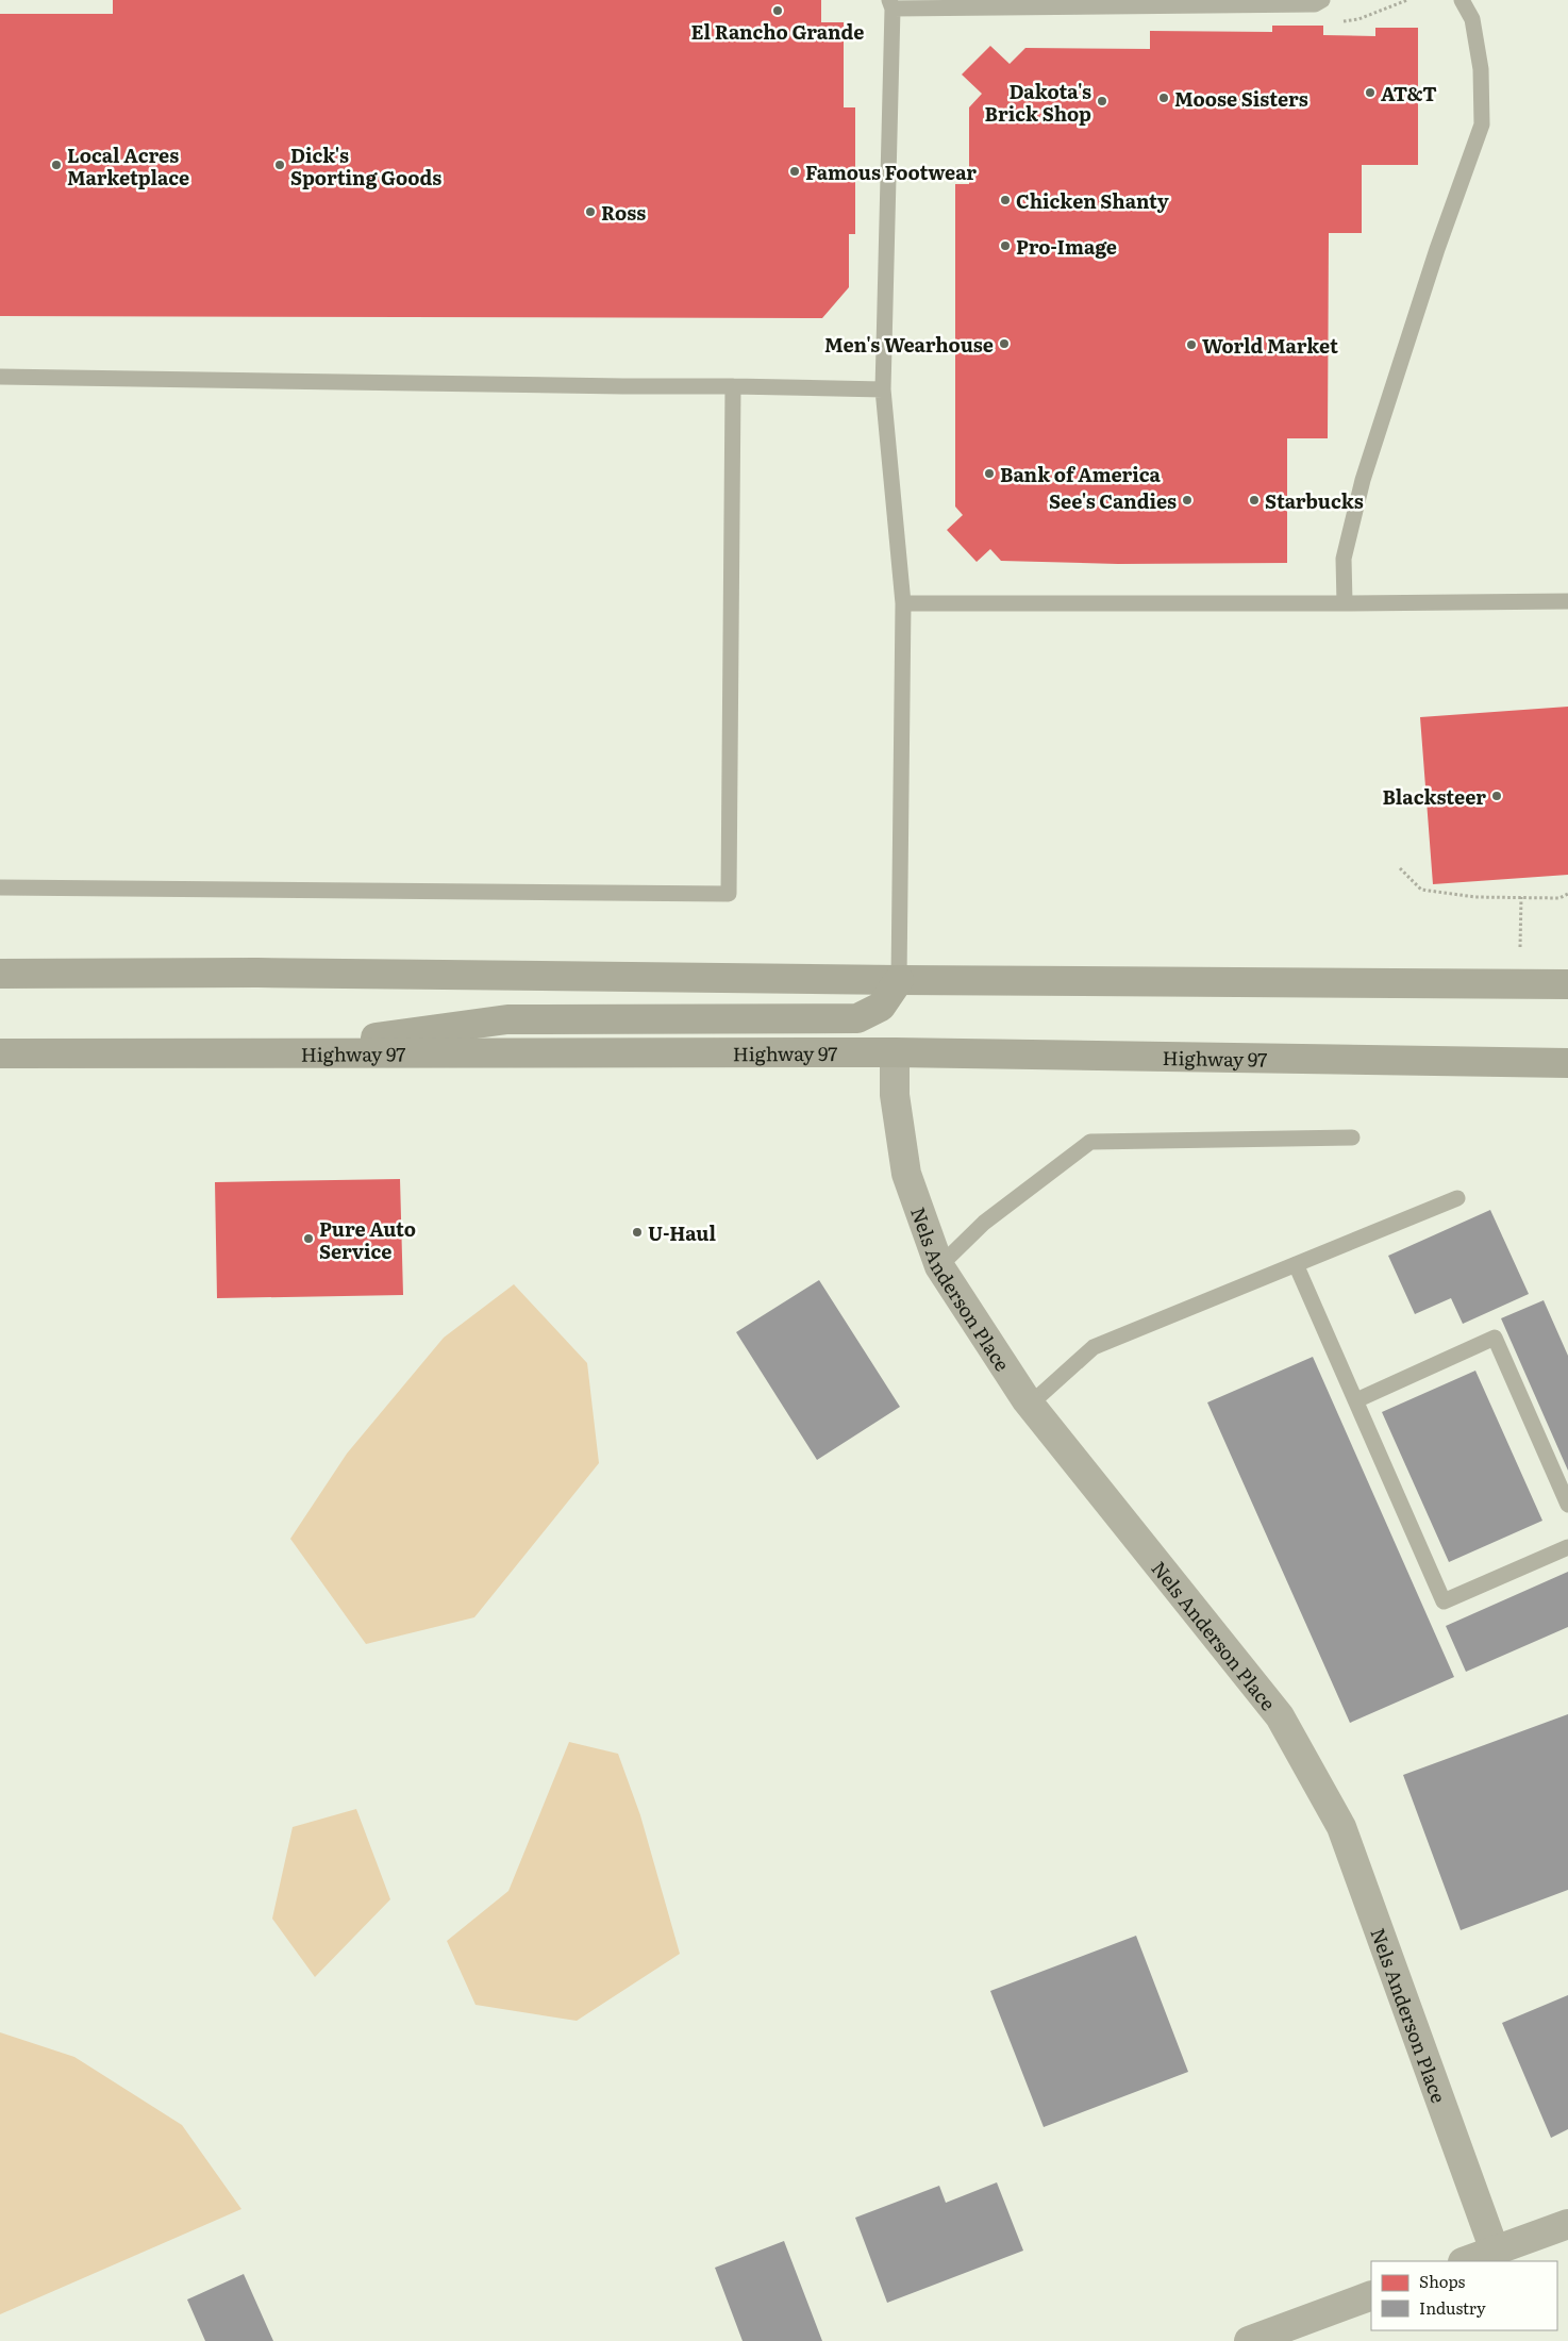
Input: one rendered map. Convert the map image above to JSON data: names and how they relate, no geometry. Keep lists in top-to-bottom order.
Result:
{
  "streets": {
    "main road": ["Highway 97"],
    "street": ["Nels Anderson Place"]
  },
  "crossings": [
    ["Highway 97", "Nels Anderson Place"]
  ],
  "places": [
    "El Rancho Grande",
    "AT&T",
    "Moose Sisters",
    "Dakota's Brick Shop",
    "Local Acres Marketplace",
    "Dick's Sporting Goods",
    "Famous Footwear",
    "Chicken Shanty",
    "Ross",
    "Pro-Image",
    "Men's Wearhouse",
    "World Market",
    "Bank of America",
    "See's Candies",
    "Starbucks",
    "Blacksteer",
    "U-Haul",
    "Pure Auto Service"
  ],
  "legend": ["Shops", "Industry"]
}
